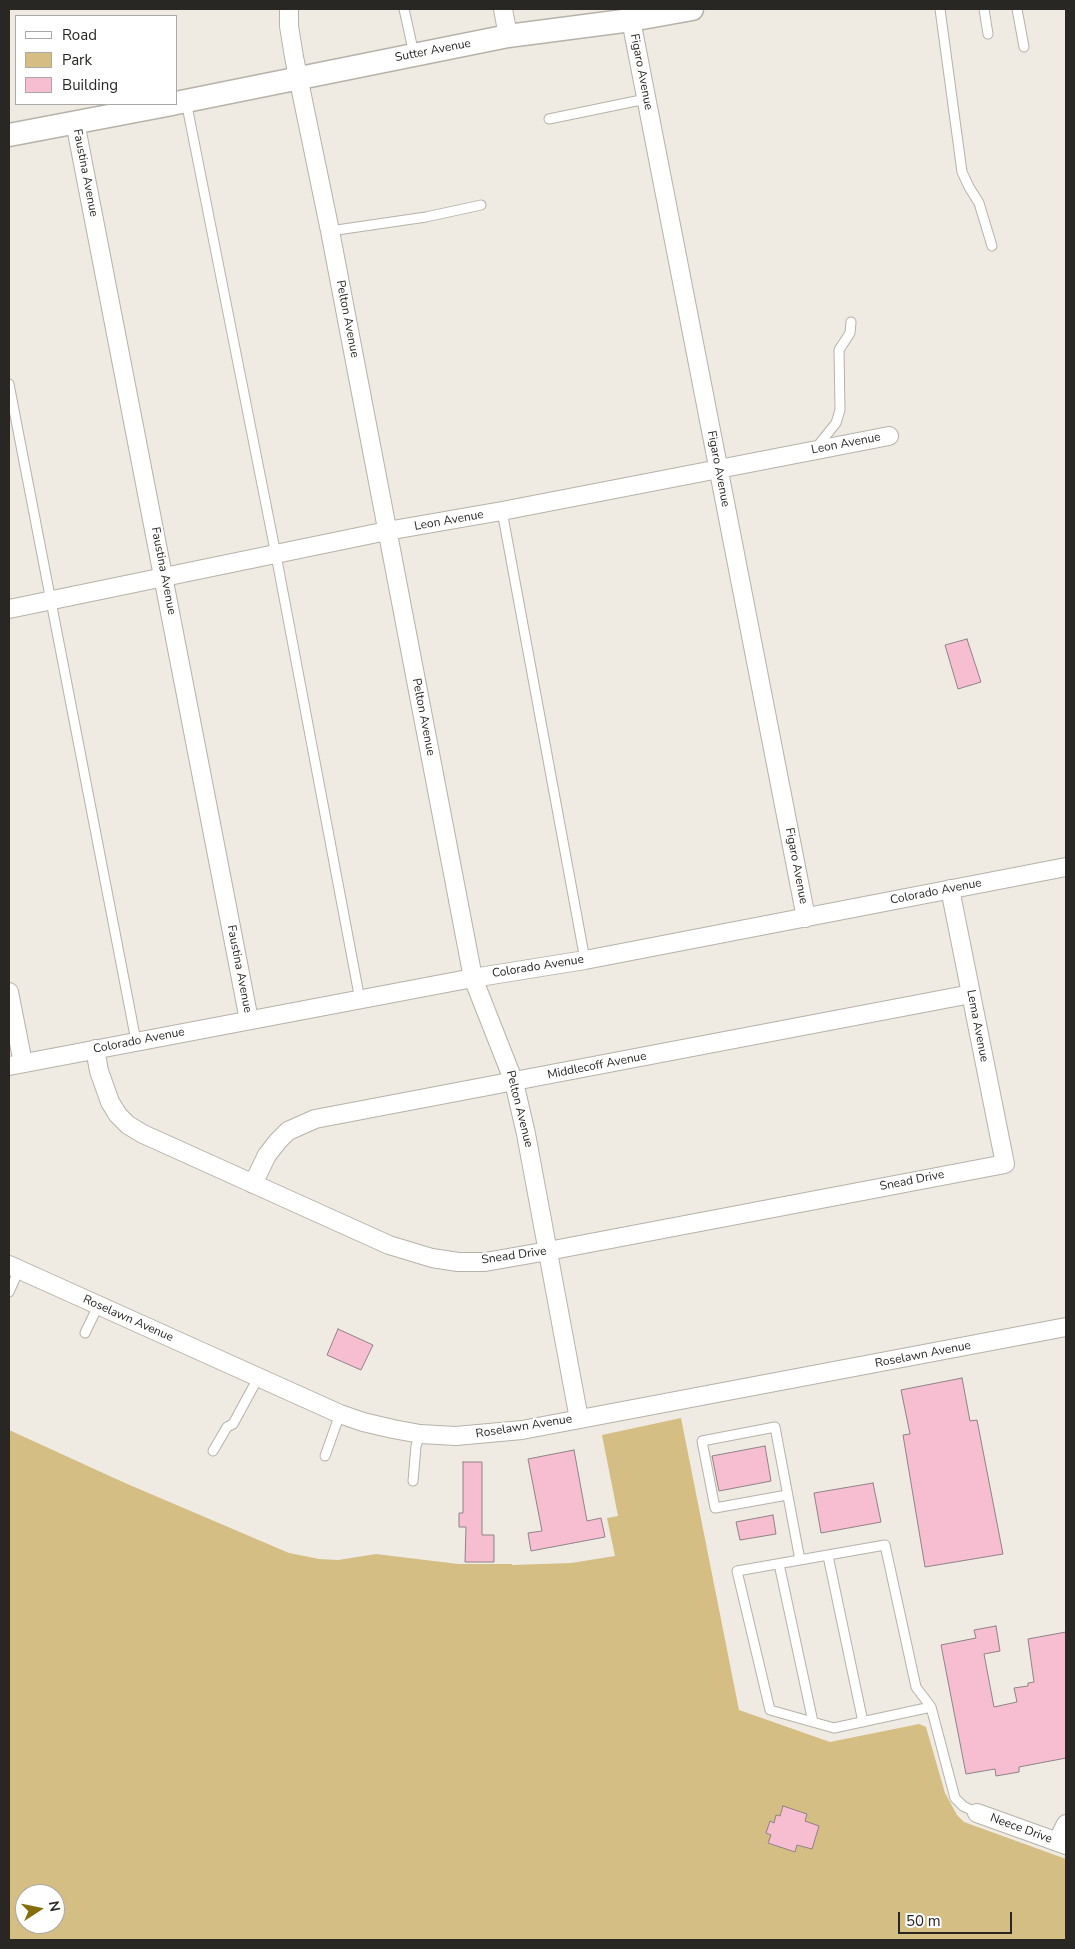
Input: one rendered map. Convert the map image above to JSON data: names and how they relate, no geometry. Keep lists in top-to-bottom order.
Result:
{
  "streets": {
    "street": [
      "Sutter Avenue",
      "Figaro Avenue",
      "Faustina Avenue",
      "Pelton Avenue",
      "Leon Avenue",
      "Colorado Avenue",
      "Lema Avenue",
      "Middlecoff Avenue",
      "Snead Drive",
      "Roselawn Avenue",
      "Neece Drive"
    ]
  },
  "crossings": [
    ["Sutter Avenue", "Figaro Avenue"],
    ["Sutter Avenue", "Faustina Avenue"],
    ["Sutter Avenue", "Pelton Avenue"],
    ["Figaro Avenue", "Leon Avenue"],
    ["Figaro Avenue", "Colorado Avenue"],
    ["Faustina Avenue", "Leon Avenue"],
    ["Faustina Avenue", "Colorado Avenue"],
    ["Pelton Avenue", "Leon Avenue"],
    ["Pelton Avenue", "Colorado Avenue"],
    ["Pelton Avenue", "Middlecoff Avenue"],
    ["Pelton Avenue", "Snead Drive"],
    ["Pelton Avenue", "Roselawn Avenue"],
    ["Colorado Avenue", "Lema Avenue"],
    ["Colorado Avenue", "Snead Drive"],
    ["Lema Avenue", "Middlecoff Avenue"],
    ["Lema Avenue", "Snead Drive"],
    ["Middlecoff Avenue", "Snead Drive"]
  ],
  "legend": ["Road", "Park", "Building"],
  "scale_bar": "50 m",
  "north": "right"
}
